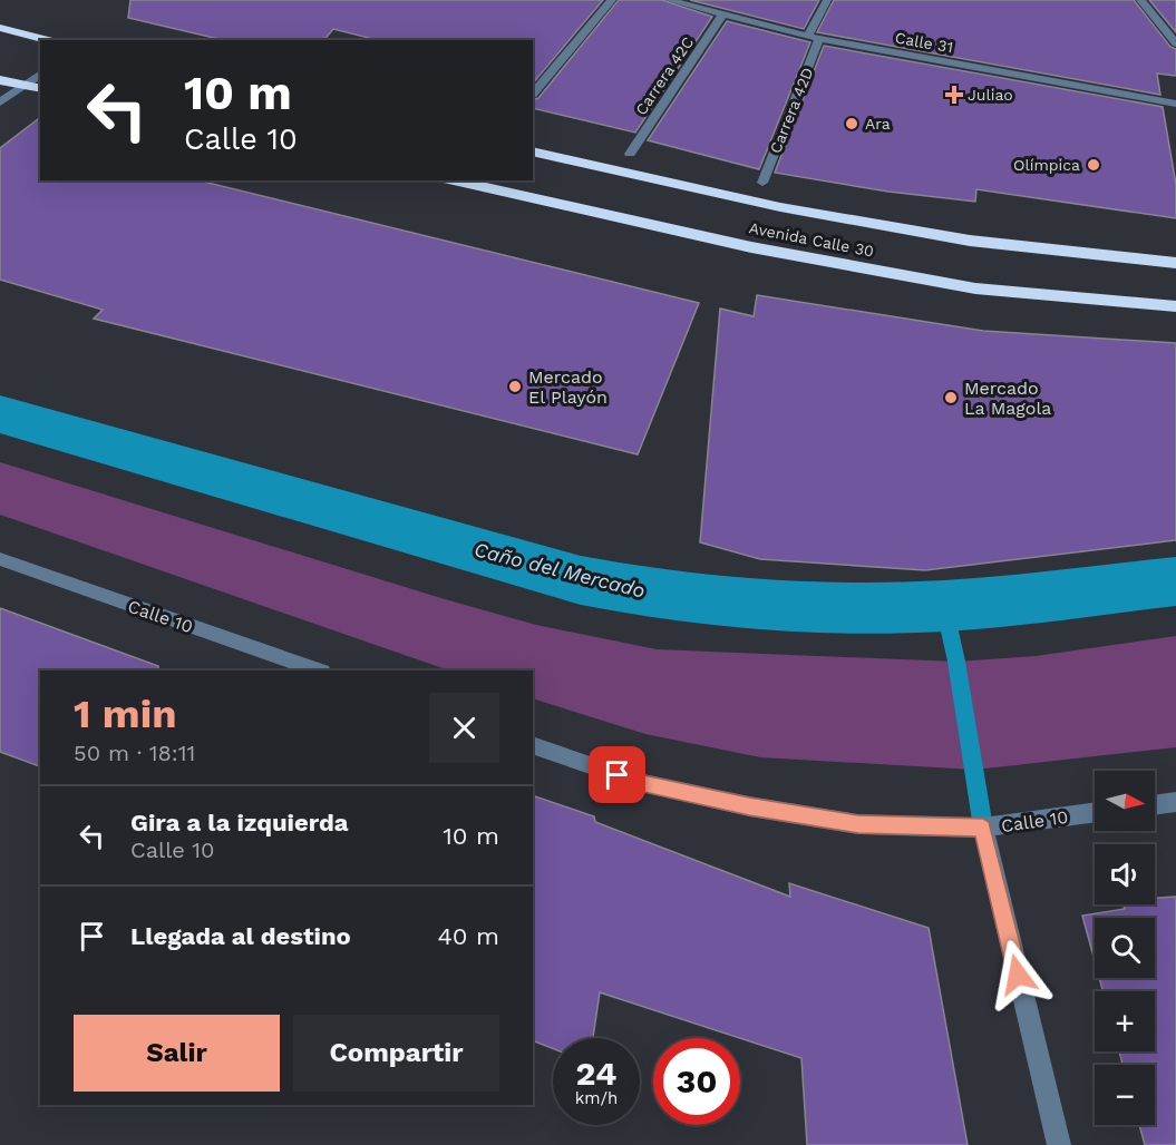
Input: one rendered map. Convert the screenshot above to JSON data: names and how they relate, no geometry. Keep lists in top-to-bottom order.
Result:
{
  "streets": {
    "highway": ["Avenida Calle 30"],
    "street": [
      "Calle 31",
      "Carrera 42C",
      "Carrera 42D",
      "Calle 10"
    ]
  },
  "crossings": [
    ["Calle 31", "Carrera 42C"],
    ["Calle 31", "Carrera 42D"]
  ],
  "water": ["Caño del Mercado"],
  "places": {
    "health": ["Juliao"],
    "other": [
      "Ara",
      "Olímpica",
      "Mercado El Playón",
      "Mercado La Magola"
    ]
  },
  "north": "right",
  "page": {
    "turn": ["10 m", "Calle 10"],
    "heading": ["1 min", "50 m · 18:11"],
    "map_buttons": ["+", "−"],
    "list": [
      {
        "name": "Gira a la izquierda",
        "note": "Calle 10",
        "value": "10 m"
      },
      {
        "name": "Llegada al destino",
        "value": "40 m"
      }
    ],
    "buttons": ["Salir", "Compartir"],
    "speed": "24 km/h",
    "limit": "30"
  }
}
